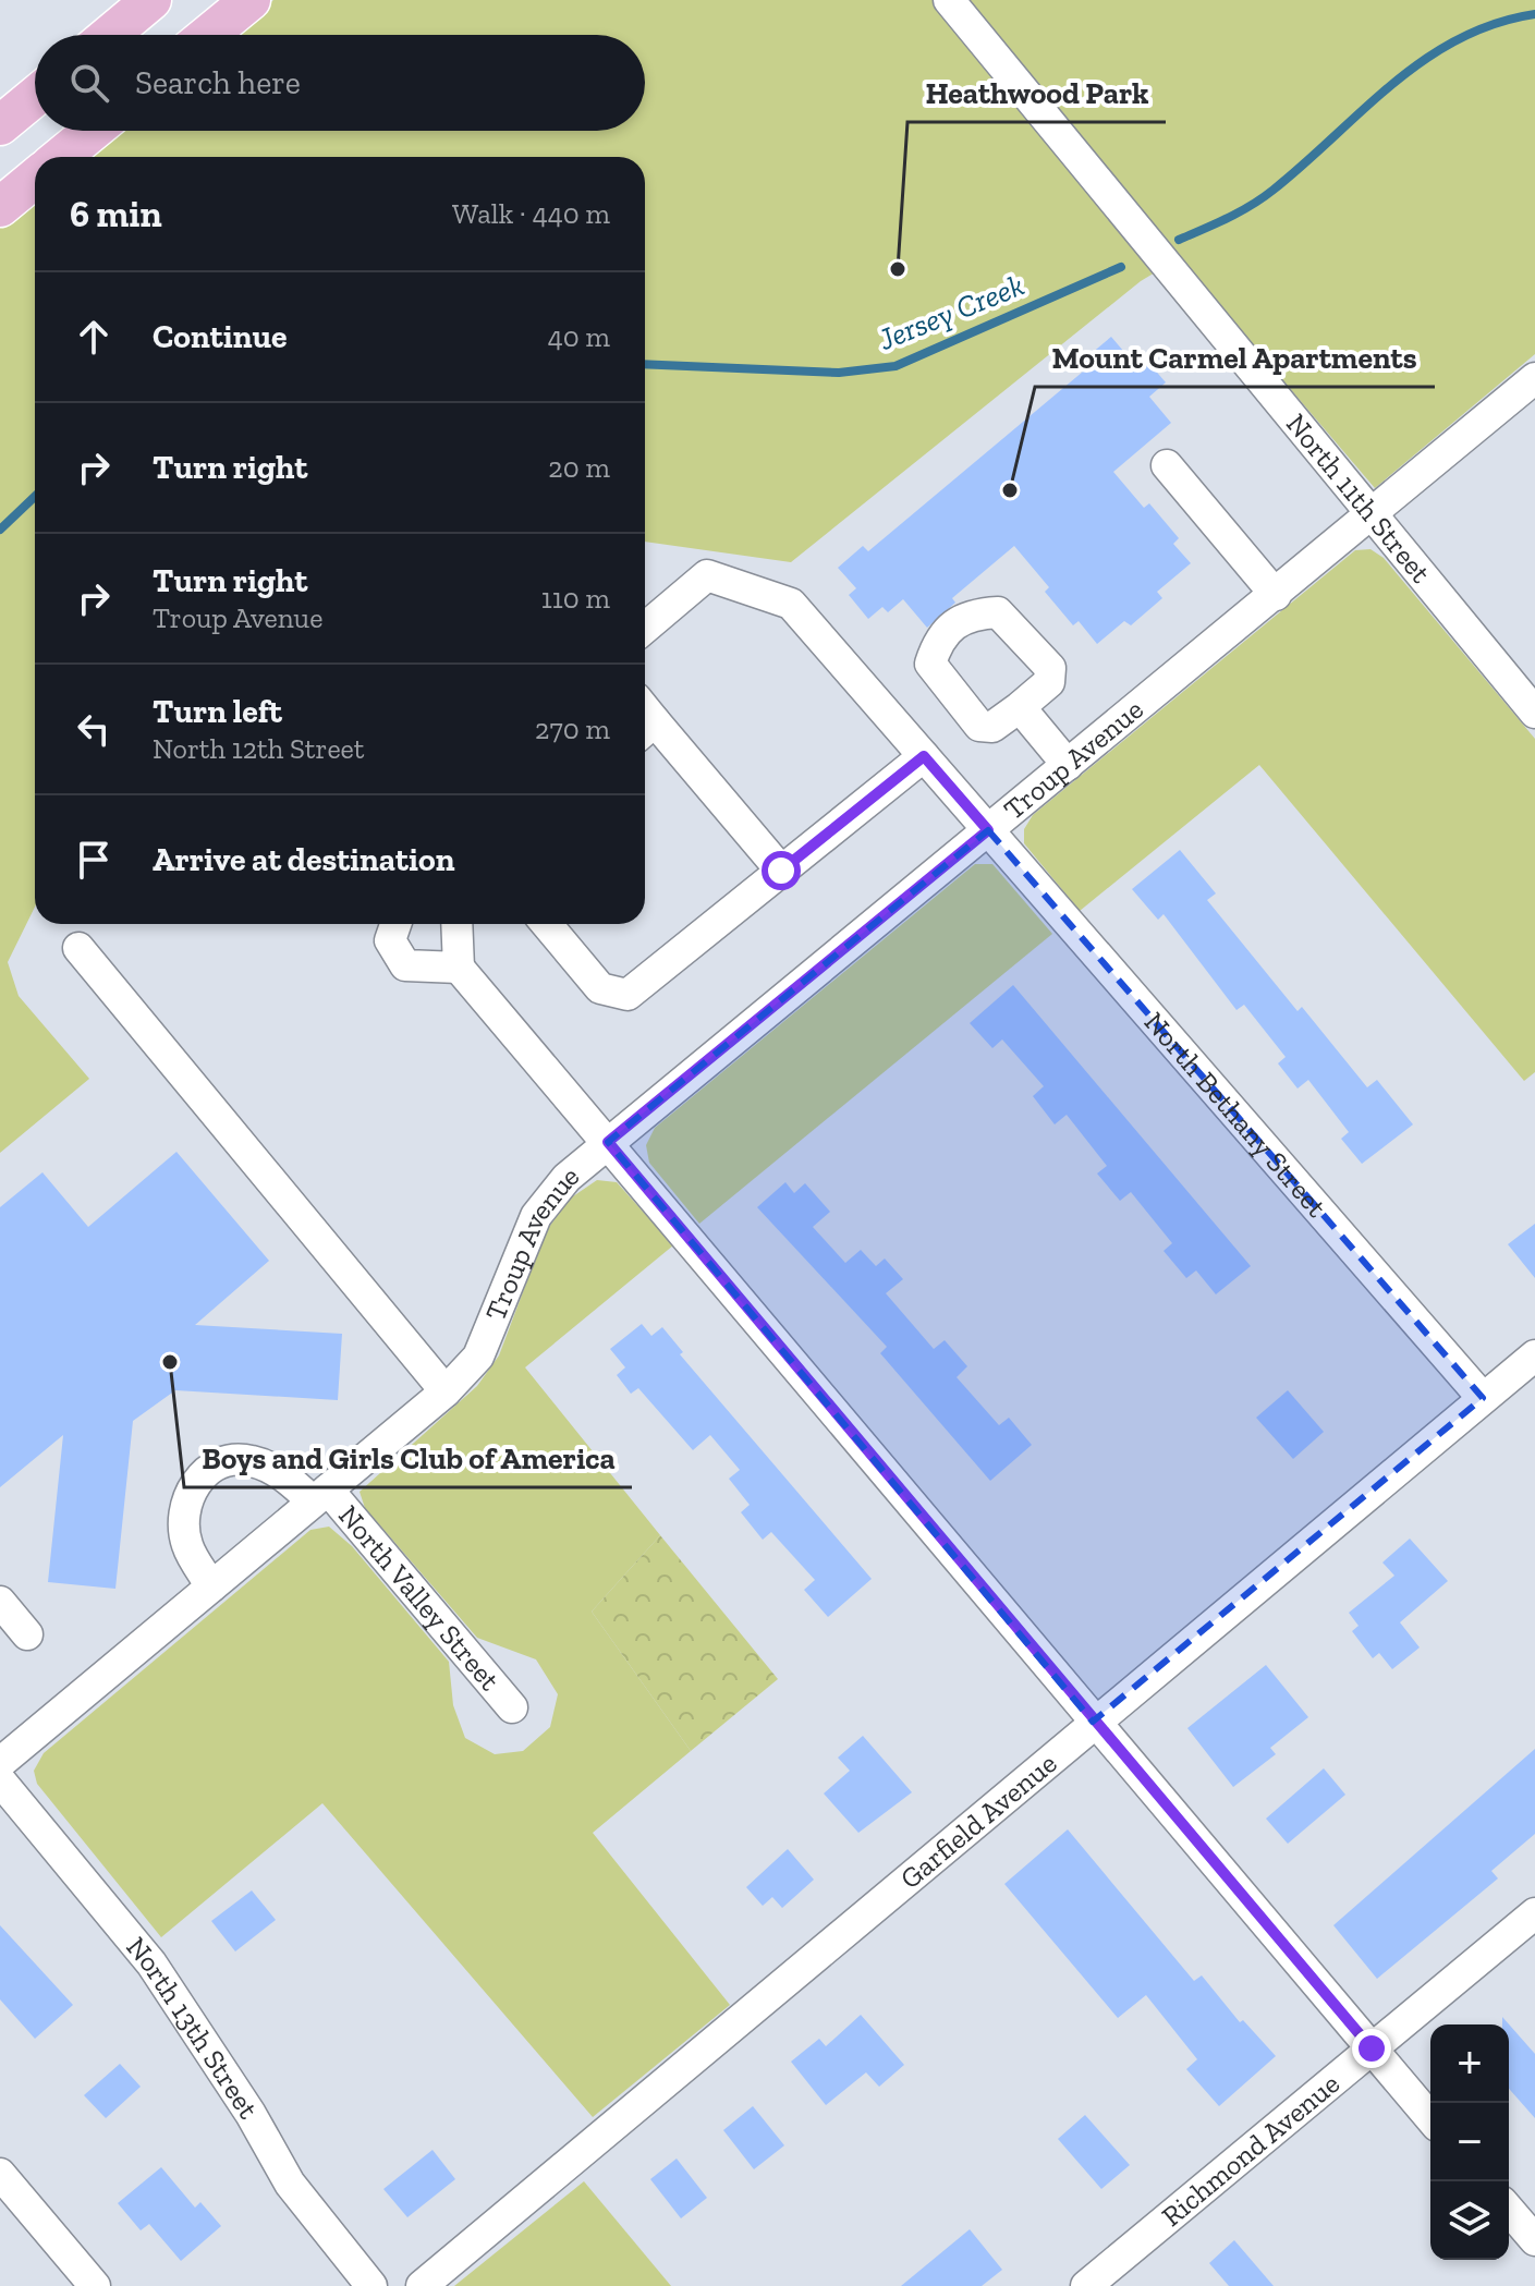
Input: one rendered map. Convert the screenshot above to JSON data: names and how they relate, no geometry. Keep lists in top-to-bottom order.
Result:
{
  "streets": {
    "street": [
      "North 11th Street",
      "Troup Avenue",
      "North Bethany Street",
      "North Valley Street",
      "Garfield Avenue",
      "North 13th Street",
      "Richmond Avenue"
    ]
  },
  "crossings": [
    ["North 11th Street", "Troup Avenue"],
    ["Troup Avenue", "North Bethany Street"],
    ["Troup Avenue", "North Valley Street"],
    ["North Bethany Street", "Garfield Avenue"]
  ],
  "water": ["Jersey Creek"],
  "places": ["Heathwood Park", "Mount Carmel Apartments", "Boys and Girls Club of America"],
  "page": {
    "search": "Search here",
    "heading": ["6 min", "Walk · 440 m"],
    "list": [
      ["Continue", "40 m"],
      ["Turn right", "20 m"],
      ["Turn right", "Troup Avenue", "110 m"],
      ["Turn left", "North 12th Street", "270 m"],
      "Arrive at destination"
    ],
    "map_buttons": ["+", "−"]
  }
}
